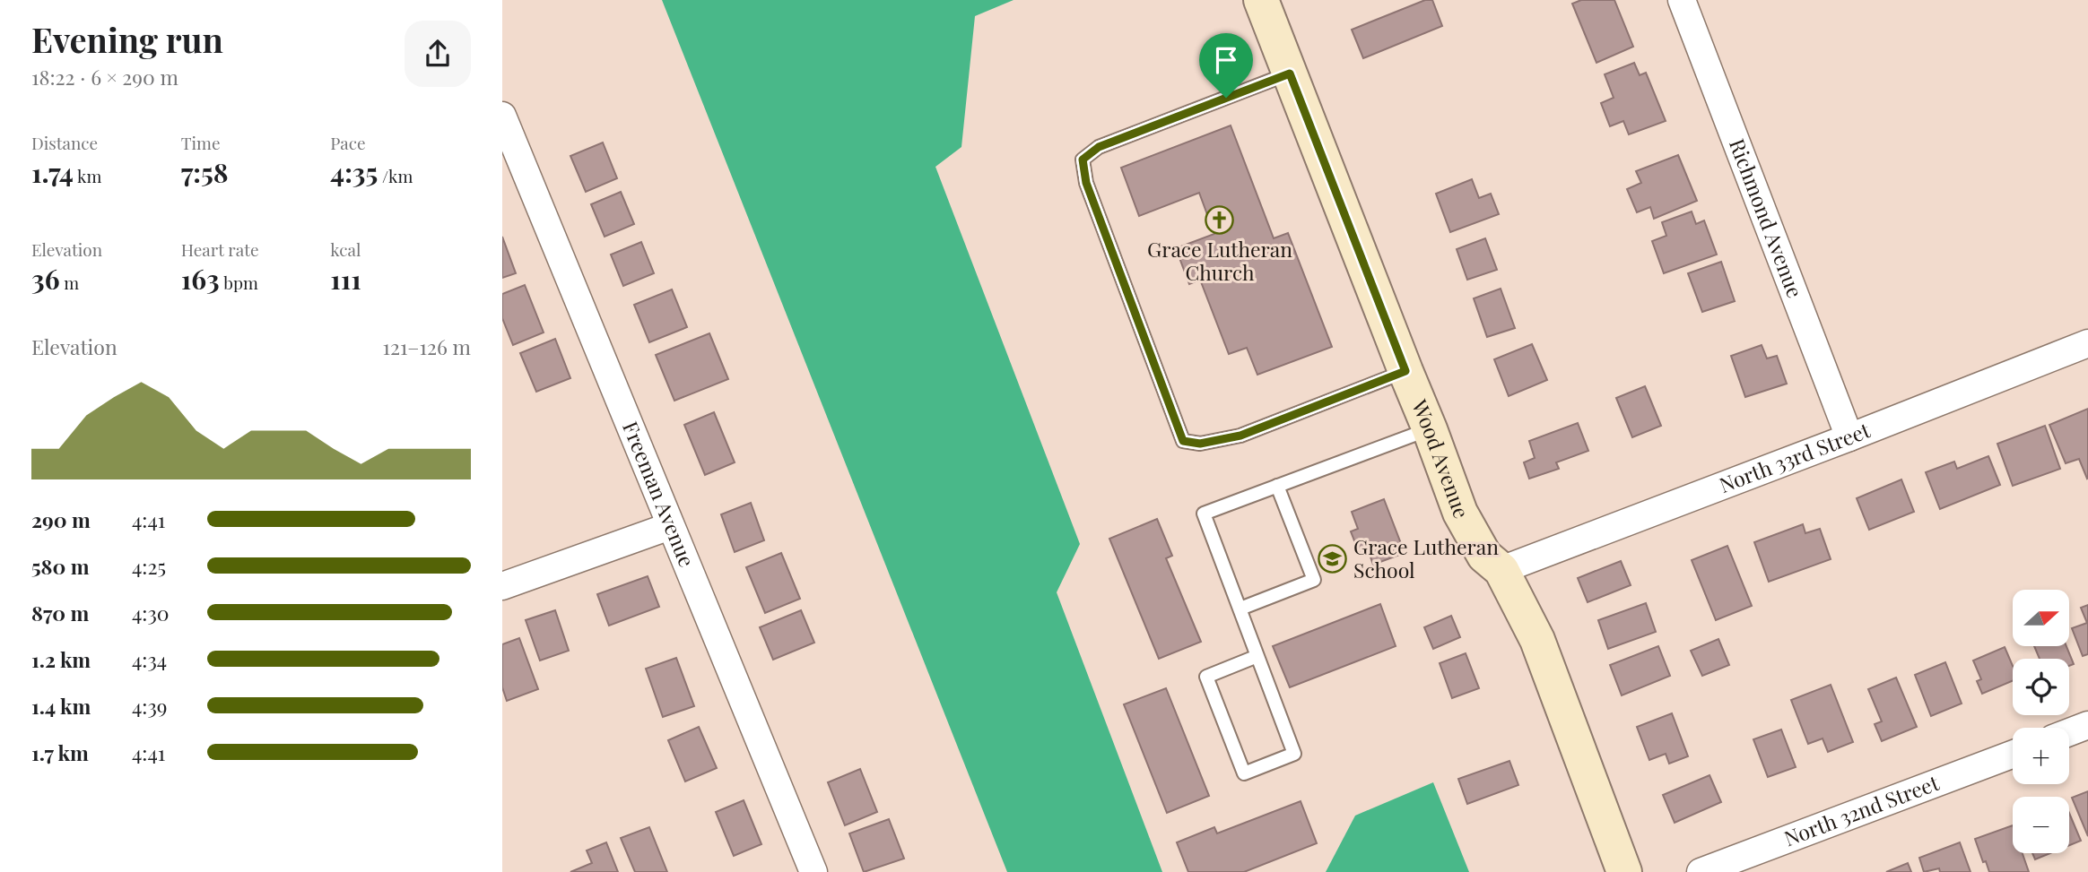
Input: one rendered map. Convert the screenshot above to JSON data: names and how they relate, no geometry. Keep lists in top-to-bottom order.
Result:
{
  "streets": {
    "street": [
      "Richmond Avenue",
      "North 33rd Street",
      "Wood Avenue",
      "Freeman Avenue",
      "North 32nd Street"
    ]
  },
  "crossings": [
    ["Richmond Avenue", "North 33rd Street"],
    ["North 33rd Street", "Wood Avenue"]
  ],
  "places": {
    "church": ["Grace Lutheran Church"],
    "school or university": ["Grace Lutheran School"]
  },
  "north": "right",
  "page": {
    "heading": ["Evening run", "18:22 · 6 × 290 m"],
    "stats": [
      ["Distance", "1.74 km"],
      ["Time", "7:58"],
      ["Pace", "4:35 /km"],
      ["Elevation", "36 m"],
      ["Heart rate", "163 bpm"],
      ["kcal", "111"]
    ],
    "chart": ["Elevation", "121–126 m"],
    "list": [
      {
        "name": "290 m",
        "note": "4:41"
      },
      {
        "name": "580 m",
        "note": "4:25"
      },
      {
        "name": "870 m",
        "note": "4:30"
      },
      {
        "name": "1.2 km",
        "note": "4:34"
      },
      {
        "name": "1.4 km",
        "note": "4:39"
      },
      {
        "name": "1.7 km",
        "note": "4:41"
      }
    ],
    "map_buttons": ["+", "−"]
  }
}
